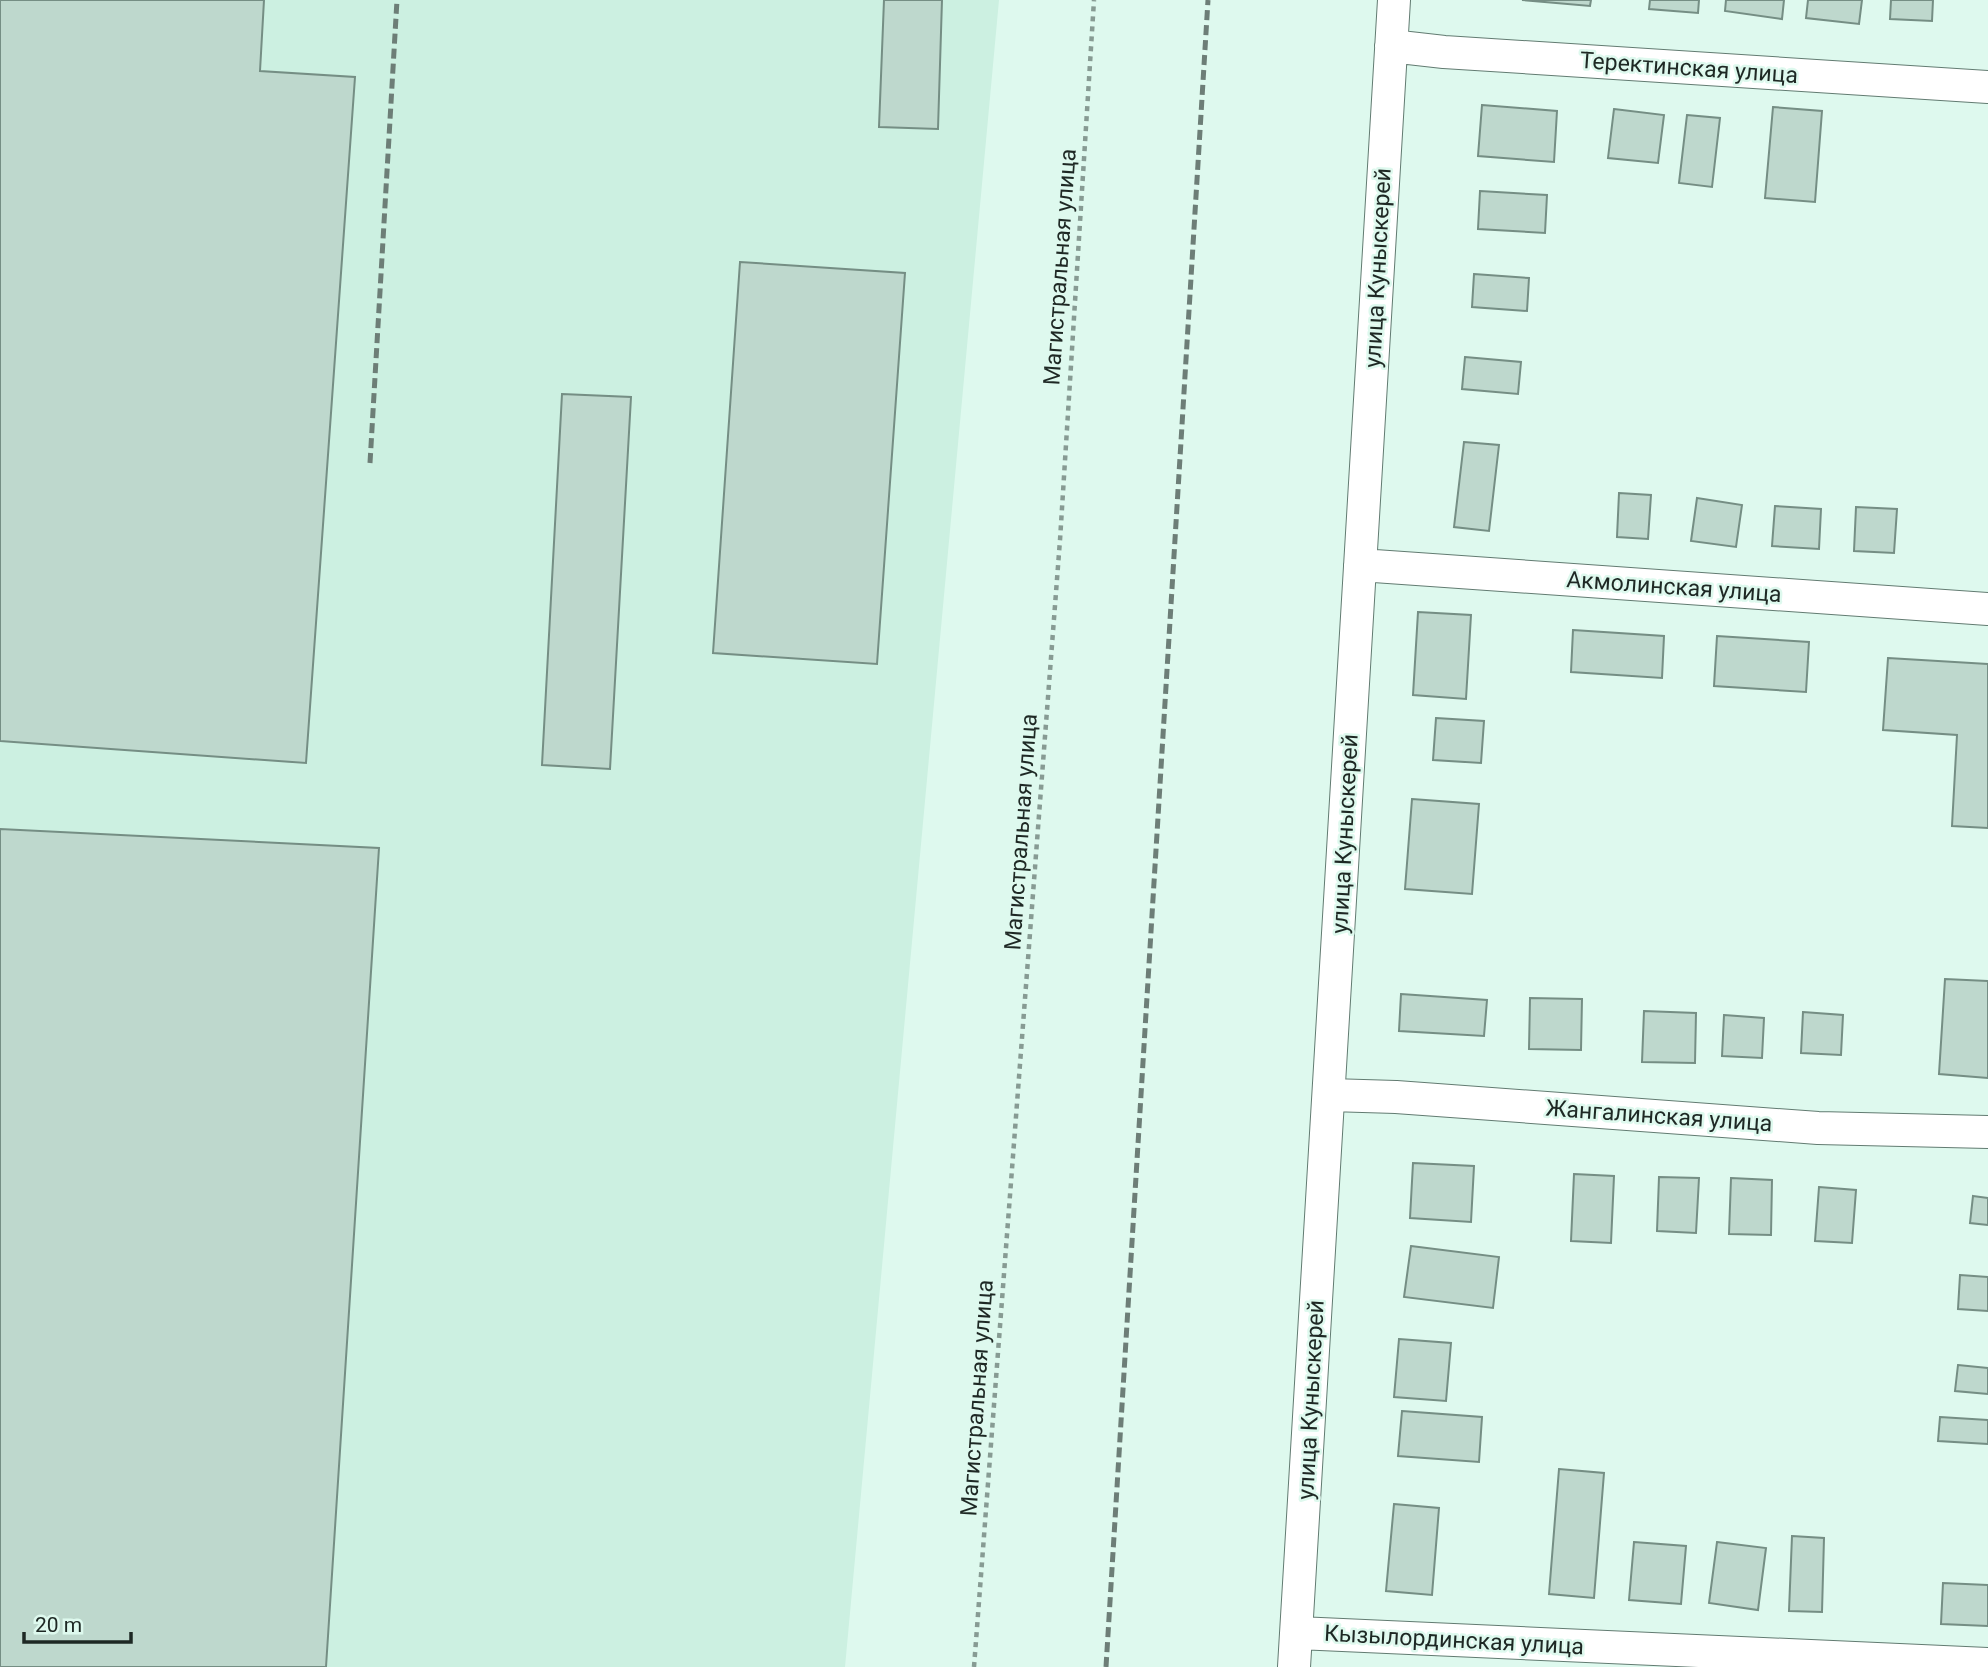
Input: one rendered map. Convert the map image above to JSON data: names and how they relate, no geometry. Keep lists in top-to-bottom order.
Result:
{
  "streets": {
    "street": [
      "Теректинская улица",
      "улица Куныскерей",
      "Акмолинская улица",
      "Жангалинская улица",
      "Кызылординская улица"
    ],
    "path": ["Магистральная улица"]
  },
  "crossings": [
    ["Теректинская улица", "улица Куныскерей"],
    ["улица Куныскерей", "Акмолинская улица"],
    ["улица Куныскерей", "Жангалинская улица"],
    ["улица Куныскерей", "Кызылординская улица"]
  ],
  "scale_bar": "20 m"
}
